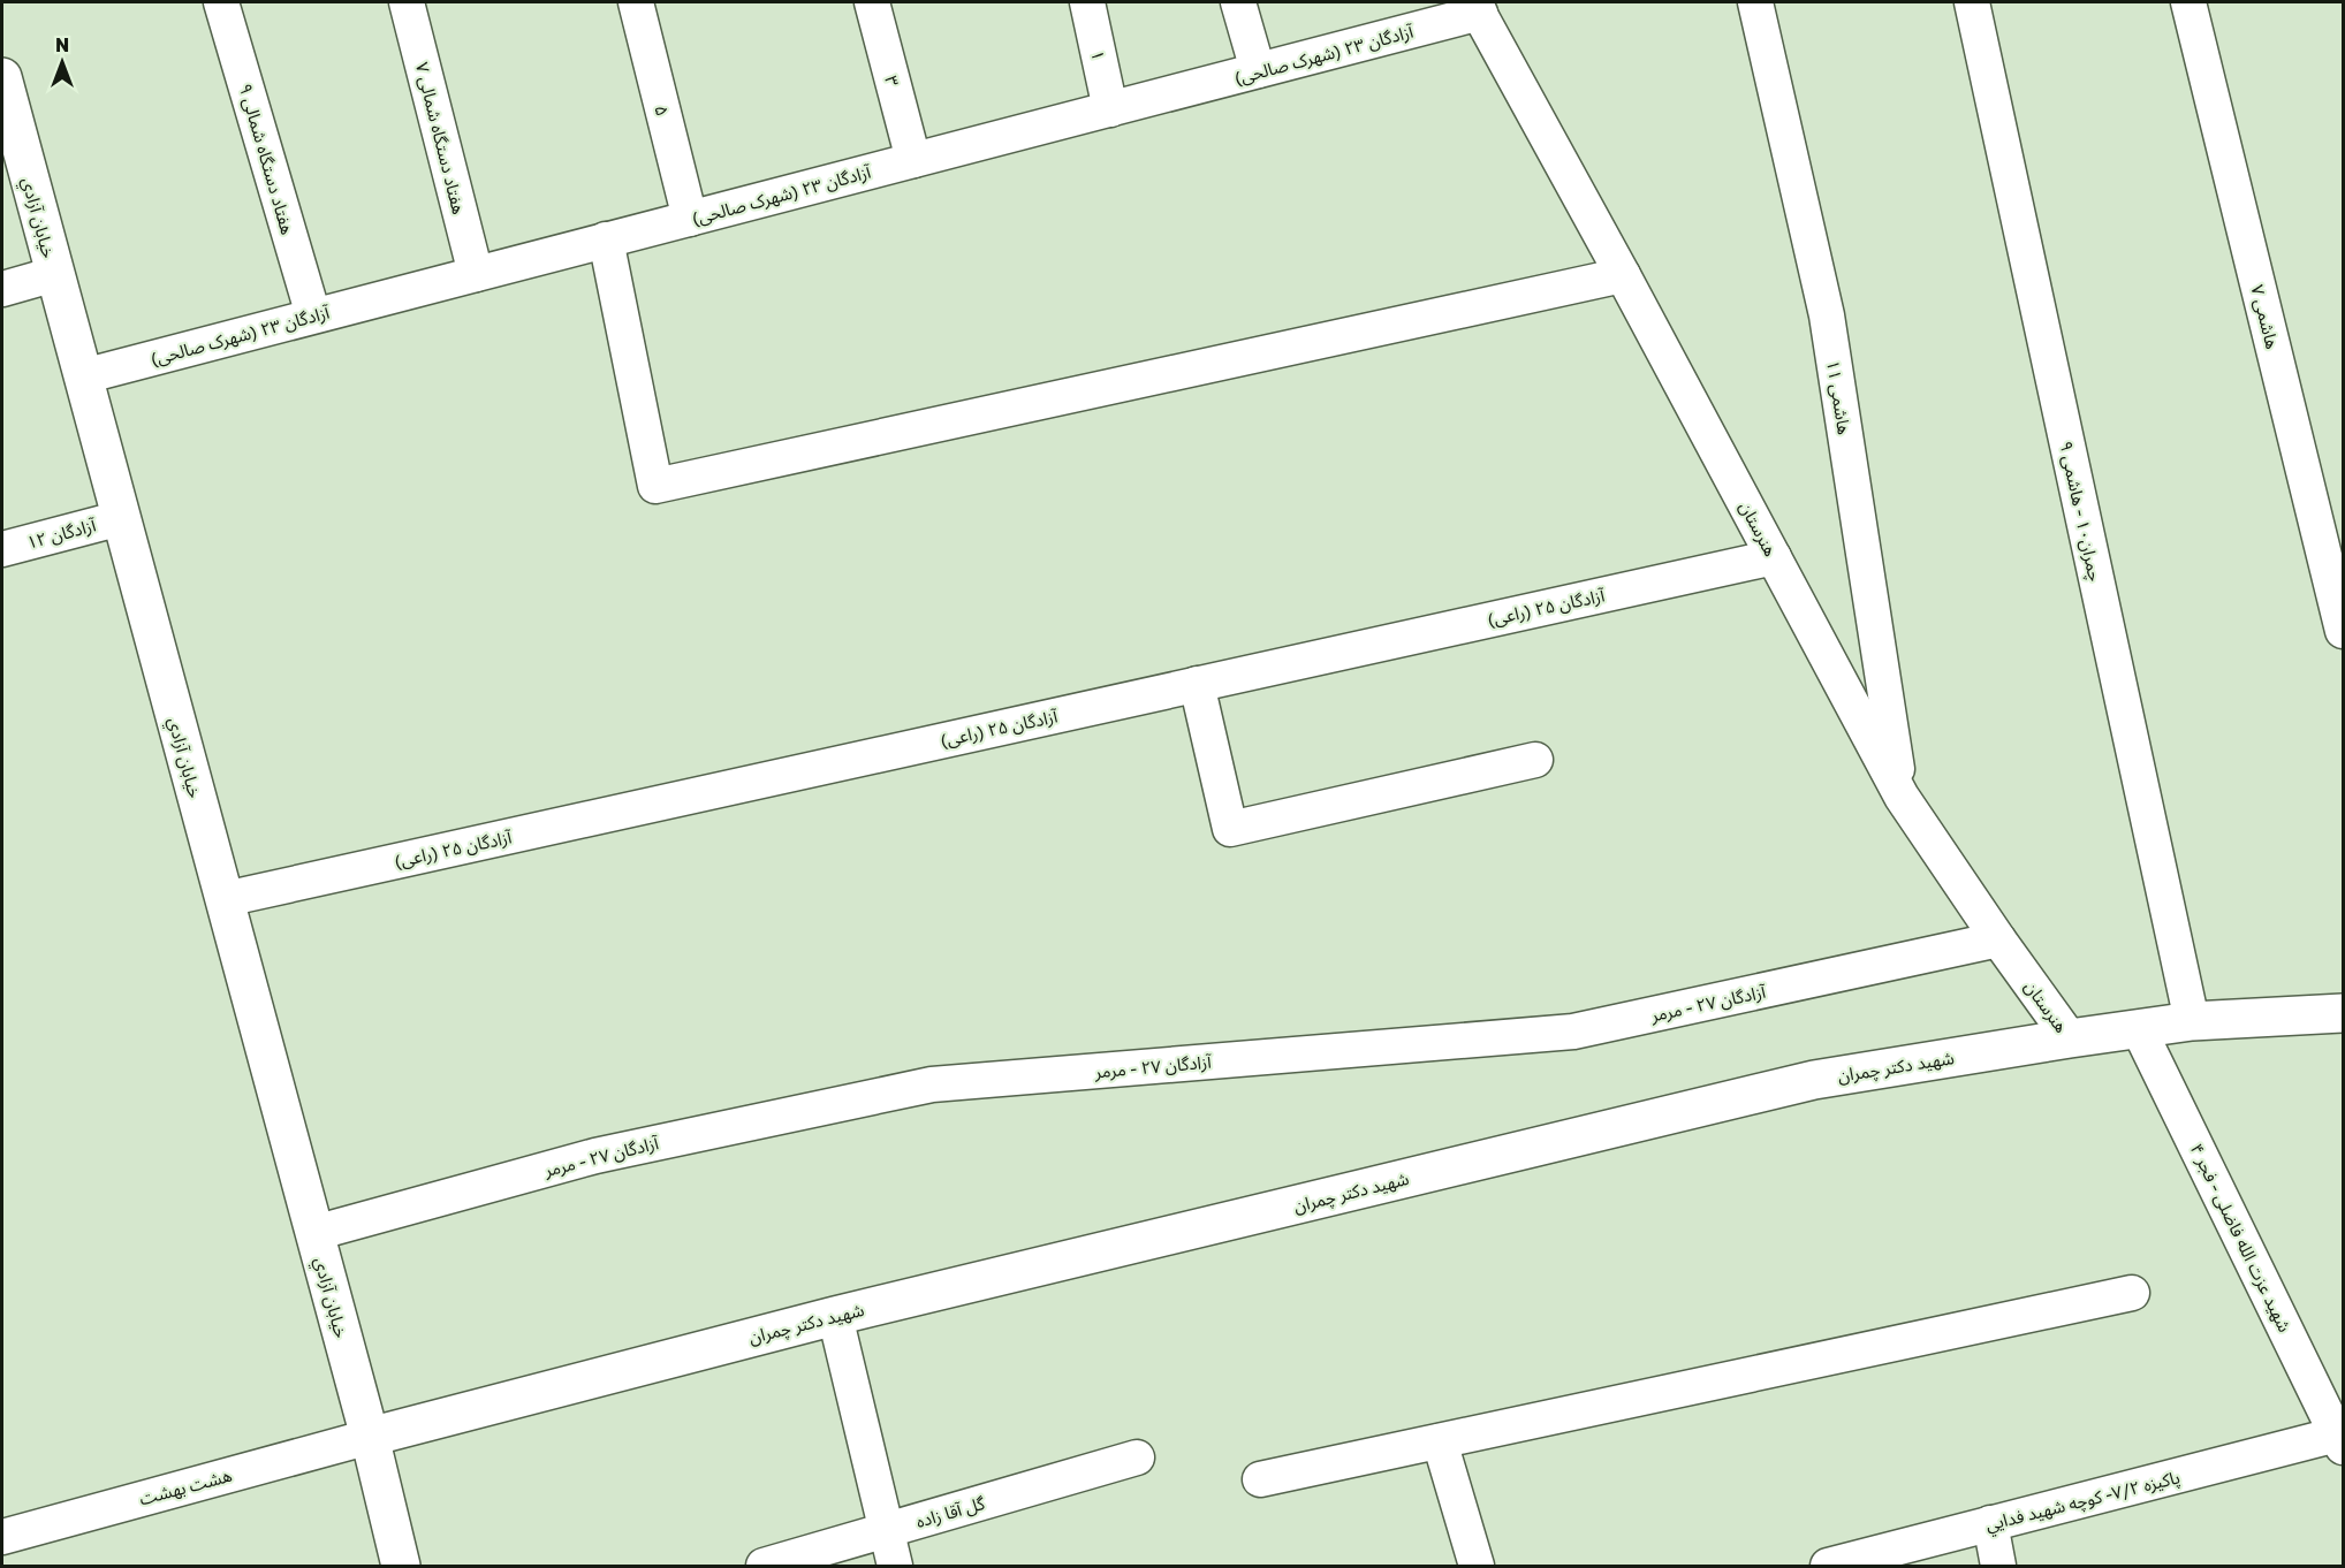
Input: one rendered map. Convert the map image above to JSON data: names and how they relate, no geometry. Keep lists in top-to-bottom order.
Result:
{
  "streets": {
    "street": [
      "آزادگان ۲۳ (شهرک صالحی)",
      "۱",
      "۳",
      "۵",
      "هفتاد دستگاه شمالی ۷",
      "هفتاد دستگاه شمالی ۹",
      "خيابان آزادي",
      "هاشمی ۷",
      "هاشمی ۱۱",
      "چمران۱۰ - هاشمی ۹",
      "هنرستان",
      "آزادگان ۱۲",
      "آزادگان ۲۵ (راعی)",
      "آزادگان ۲۷ - مرمر",
      "شهید دکتر چمران",
      "شهید عزت الله فاضلی - فجر ۴",
      "هشت بهشت",
      "پاکیزه ۷/۲- كوچه شهيد فدايي",
      "گل آقا زاده"
    ]
  },
  "crossings": [
    ["آزادگان ۲۳ (شهرک صالحی)", "۱"],
    ["آزادگان ۲۳ (شهرک صالحی)", "۳"],
    ["آزادگان ۲۳ (شهرک صالحی)", "۵"],
    ["آزادگان ۲۳ (شهرک صالحی)", "هفتاد دستگاه شمالی ۷"],
    ["آزادگان ۲۳ (شهرک صالحی)", "هفتاد دستگاه شمالی ۹"],
    ["آزادگان ۲۳ (شهرک صالحی)", "خيابان آزادي"],
    ["آزادگان ۲۳ (شهرک صالحی)", "هنرستان"],
    ["خيابان آزادي", "آزادگان ۱۲"],
    ["خيابان آزادي", "آزادگان ۲۵ (راعی)"],
    ["خيابان آزادي", "آزادگان ۲۷ - مرمر"],
    ["خيابان آزادي", "شهید دکتر چمران"],
    ["خيابان آزادي", "هشت بهشت"],
    ["هاشمی ۱۱", "هنرستان"],
    ["چمران۱۰ - هاشمی ۹", "شهید دکتر چمران"],
    ["هنرستان", "آزادگان ۲۵ (راعی)"],
    ["هنرستان", "آزادگان ۲۷ - مرمر"],
    ["هنرستان", "شهید دکتر چمران"],
    ["شهید دکتر چمران", "شهید عزت الله فاضلی - فجر ۴"],
    ["شهید دکتر چمران", "هشت بهشت"],
    ["شهید عزت الله فاضلی - فجر ۴", "پاکیزه ۷/۲- كوچه شهيد فدايي"]
  ],
  "north": "top"
}
